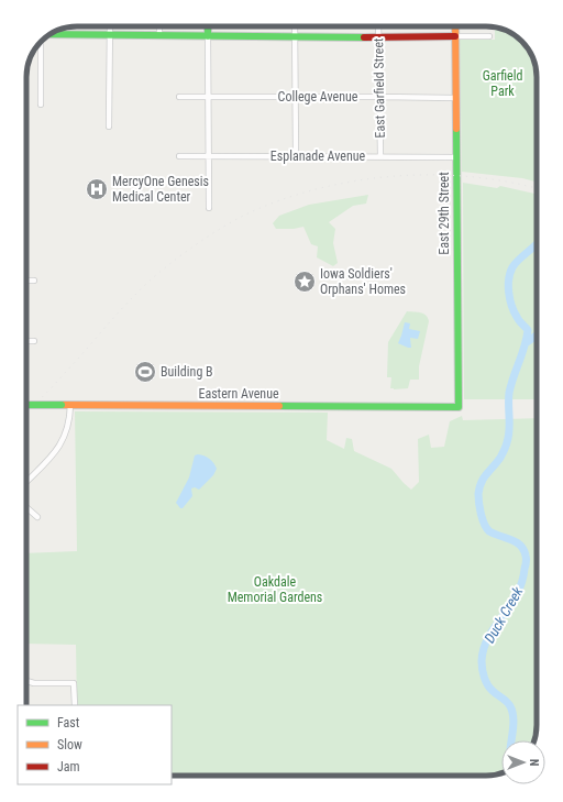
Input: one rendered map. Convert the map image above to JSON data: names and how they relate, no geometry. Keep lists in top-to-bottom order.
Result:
{
  "streets": {
    "street": [
      "East Garfield Street",
      "College Avenue",
      "Esplanade Avenue",
      "East 29th Street",
      "Eastern Avenue"
    ]
  },
  "crossings": [
    ["East Garfield Street", "College Avenue"],
    ["East Garfield Street", "Esplanade Avenue"],
    ["College Avenue", "East 29th Street"],
    ["Esplanade Avenue", "East 29th Street"],
    ["East 29th Street", "Eastern Avenue"]
  ],
  "water": ["Duck Creek"],
  "parks": ["Garfield Park", "Oakdale Memorial Gardens"],
  "places": {
    "hospital": ["MercyOne Genesis Medical Center"],
    "place": ["Iowa Soldiers' Orphans' Homes"],
    "sports": ["Building B"]
  },
  "legend": ["Fast", "Slow", "Jam"],
  "north": "right"
}
